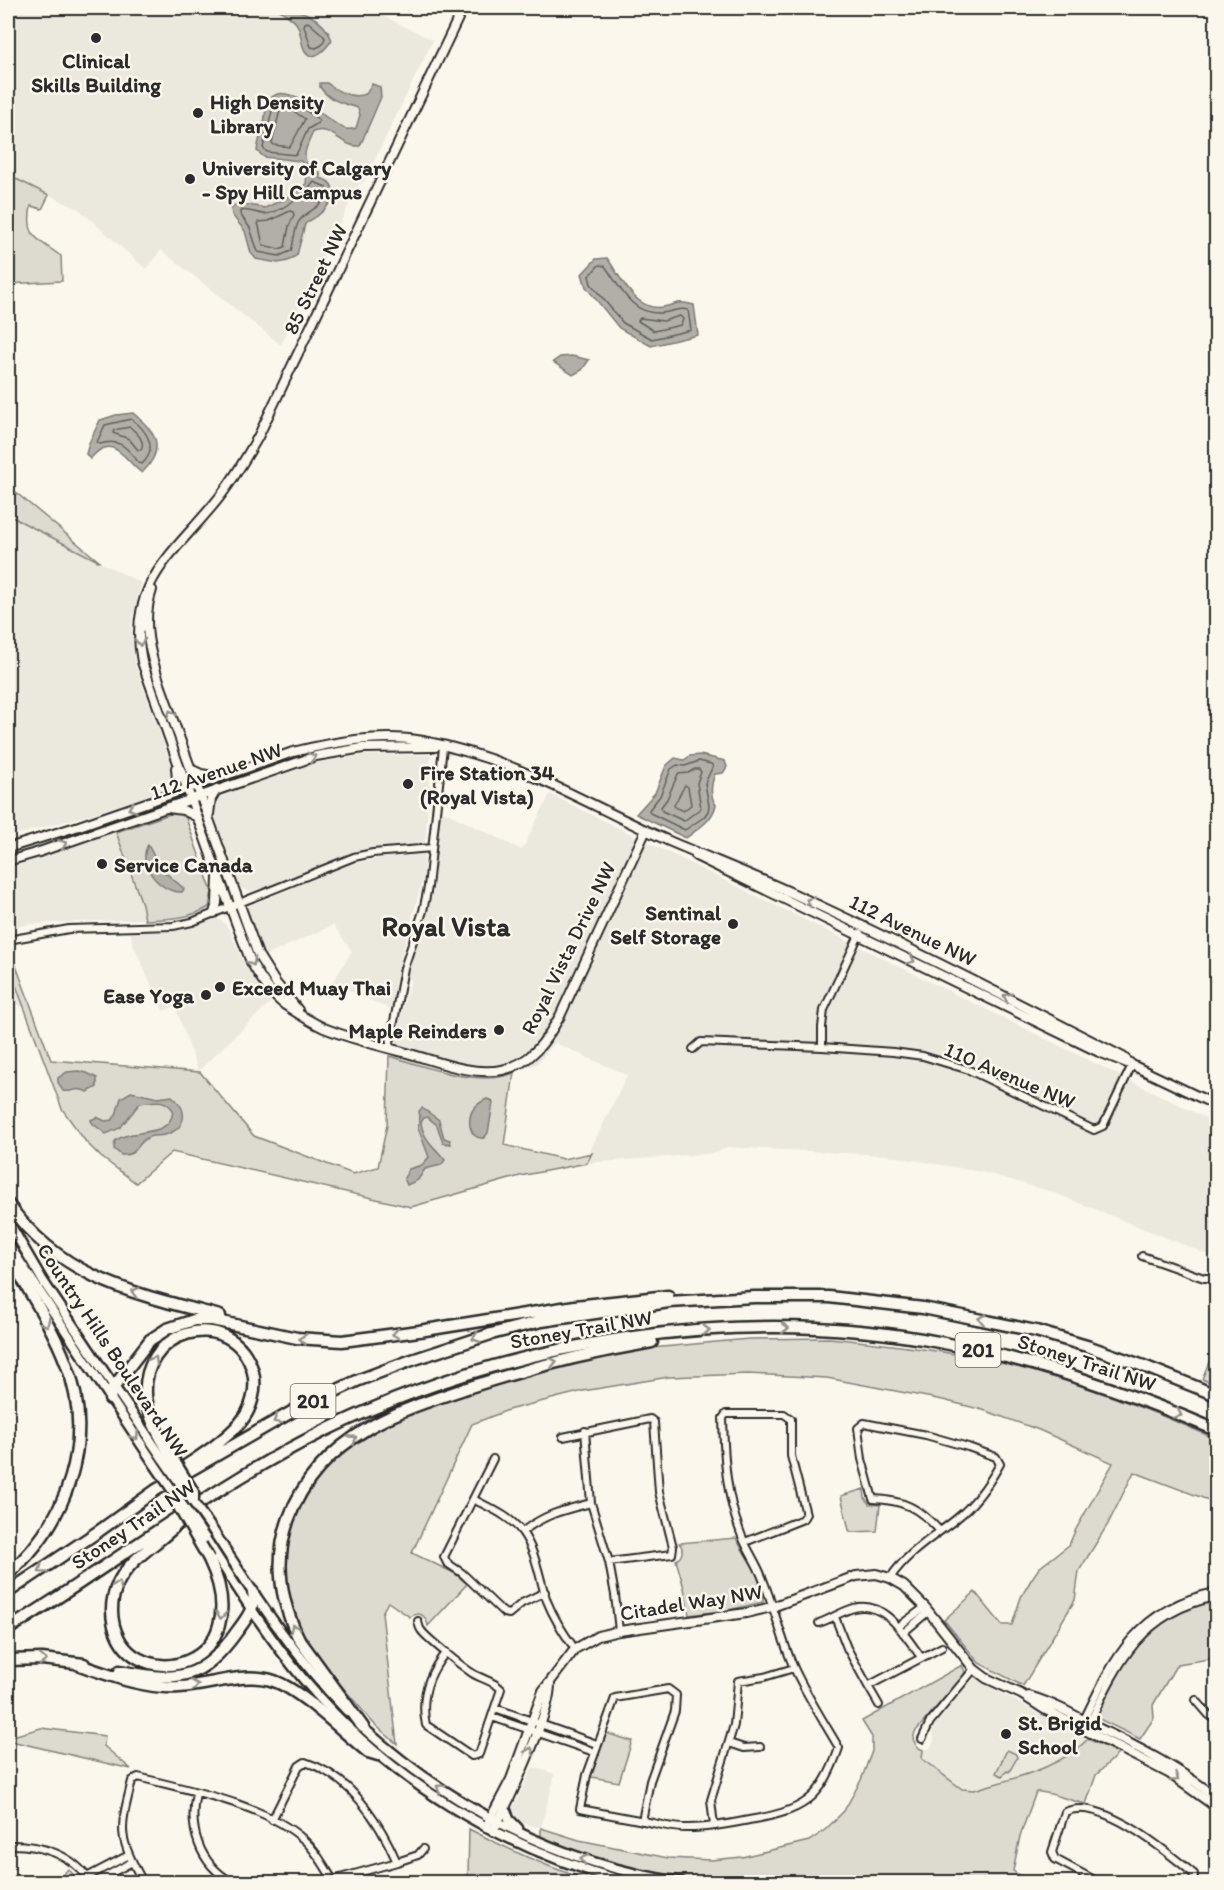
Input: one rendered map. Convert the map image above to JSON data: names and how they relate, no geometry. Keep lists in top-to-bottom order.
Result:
{
  "streets": {
    "highway": ["Stoney Trail NW", "201"],
    "main road": ["Country Hills Boulevard NW"],
    "street": [
      "85 Street NW",
      "112 Avenue NW",
      "Royal Vista Drive NW",
      "110 Avenue NW",
      "Citadel Way NW"
    ]
  },
  "crossings": [
    ["85 Street NW", "112 Avenue NW"],
    ["85 Street NW", "Royal Vista Drive NW"],
    ["112 Avenue NW", "Royal Vista Drive NW"],
    ["112 Avenue NW", "110 Avenue NW"],
    ["Country Hills Boulevard NW", "Citadel Way NW"]
  ],
  "districts": ["Royal Vista"],
  "places": [
    "Clinical Skills Building",
    "High Density Library",
    "University of Calgary - Spy Hill Campus",
    "Fire Station 34 (Royal Vista)",
    "Service Canada",
    "Sentinal Self Storage",
    "Exceed Muay Thai",
    "Ease Yoga",
    "Maple Reinders",
    "St. Brigid School"
  ]
}
